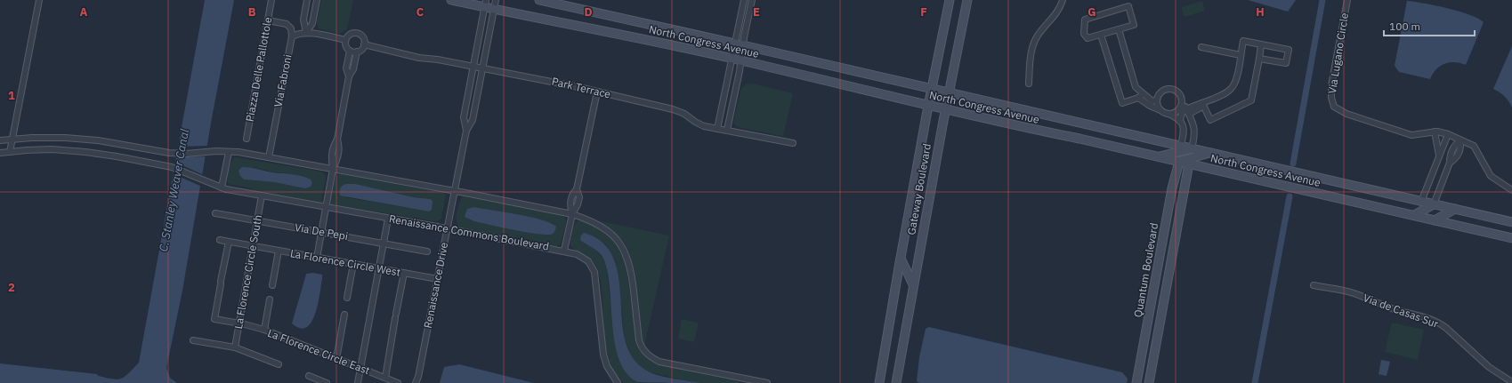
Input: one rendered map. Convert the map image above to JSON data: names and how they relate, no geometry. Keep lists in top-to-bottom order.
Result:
{
  "streets": {
    "main road": ["North Congress Avenue", "Gateway Boulevard", "Quantum Boulevard"],
    "street": [
      "Via Lugano Circle",
      "Piazza Delle Pallottole",
      "Via Fabroni",
      "Park Terrace",
      "Via De Pepi",
      "Renaissance Commons Boulevard",
      "La Florence Circle West",
      "La Florence Circle South",
      "Renaissance Drive",
      "Via de Casas Sur",
      "La Florence Circle East"
    ]
  },
  "crossings": [
    ["North Congress Avenue", "Gateway Boulevard"],
    ["North Congress Avenue", "Quantum Boulevard"],
    ["North Congress Avenue", "Renaissance Drive"],
    ["Park Terrace", "Renaissance Drive"],
    ["Via De Pepi", "La Florence Circle South"],
    ["Renaissance Commons Boulevard", "La Florence Circle South"],
    ["Renaissance Commons Boulevard", "Renaissance Drive"],
    ["La Florence Circle West", "La Florence Circle South"],
    ["La Florence Circle West", "Renaissance Drive"],
    ["La Florence Circle West", "La Florence Circle East"],
    ["La Florence Circle South", "La Florence Circle East"]
  ],
  "water": ["C. Stanley Weaver Canal"],
  "scale_bar": "100 m",
  "grid": {
    "columns": [
      "A",
      "B",
      "C",
      "D",
      "E",
      "F",
      "G",
      "H"
    ],
    "rows": ["1", "2"]
  }
}
